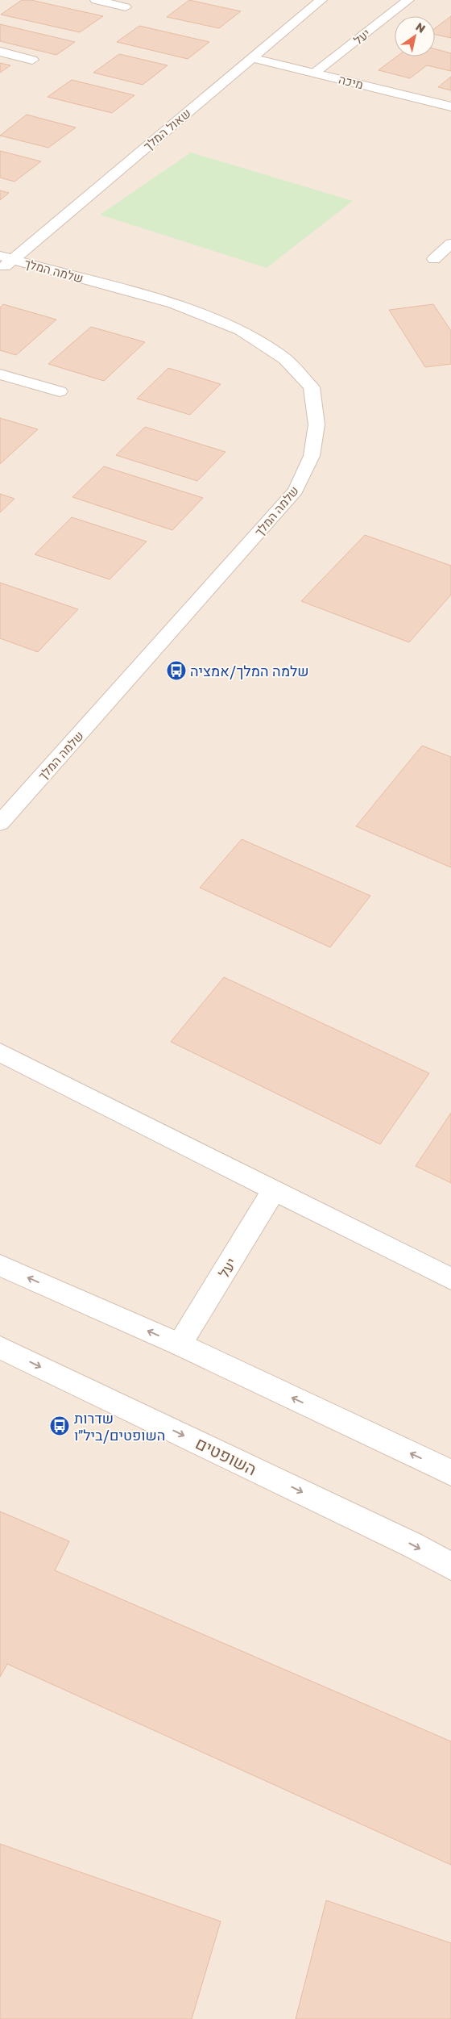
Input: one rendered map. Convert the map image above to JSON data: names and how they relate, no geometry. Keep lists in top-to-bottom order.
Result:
{
  "streets": {
    "street": [
      "יעל",
      "מיכה",
      "שאול המלך",
      "שלמה המלך",
      "השופטים"
    ]
  },
  "crossings": [
    ["יעל", "מיכה"],
    ["מיכה", "שאול המלך"],
    ["שאול המלך", "שלמה המלך"]
  ],
  "places": {
    "bus stop": ["שלמה המלך/אמציה", "שדרות השופטים/ביל״ו"]
  },
  "north": "top right"
}
